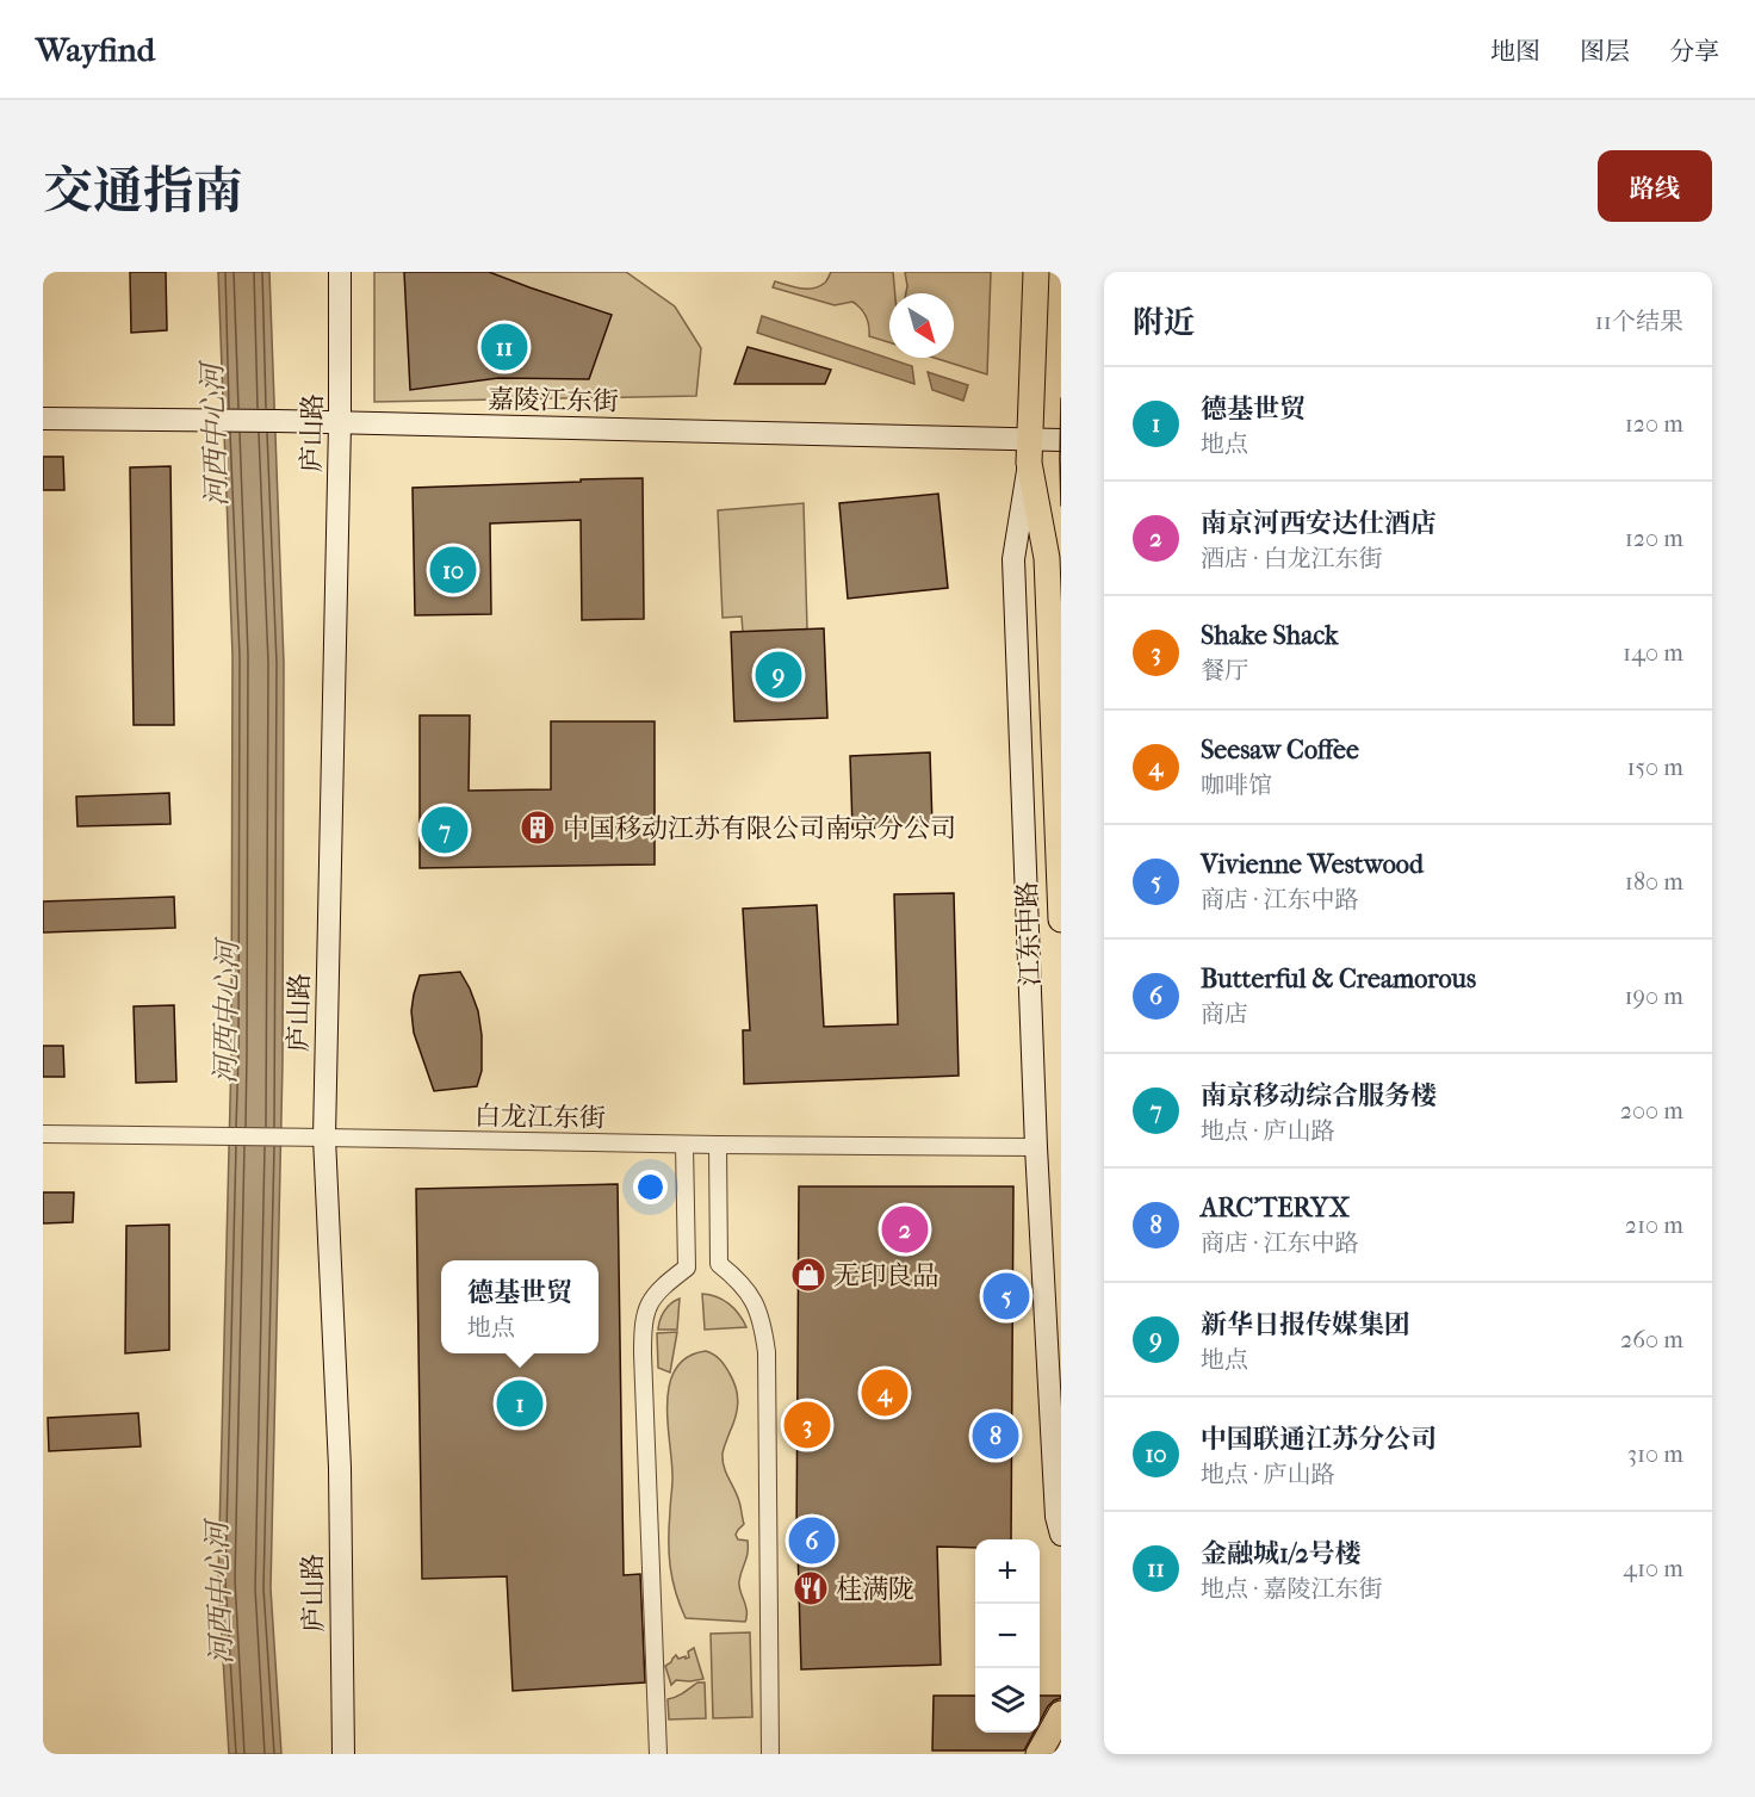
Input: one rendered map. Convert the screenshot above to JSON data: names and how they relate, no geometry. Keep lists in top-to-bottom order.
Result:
{
  "streets": {
    "main road": ["嘉陵江东街", "庐山路", "江东中路"],
    "street": ["白龙江东街"]
  },
  "crossings": [
    ["嘉陵江东街", "庐山路"],
    ["嘉陵江东街", "江东中路"],
    ["庐山路", "白龙江东街"],
    ["江东中路", "白龙江东街"]
  ],
  "water": ["河西中心河"],
  "places": {
    "building": ["中国移动江苏有限公司南京分公司"],
    "shop": ["无印良品"],
    "restaurant": ["桂满陇"]
  },
  "north": "bottom right",
  "page": {
    "header": "Wayfind",
    "nav": ["地图", "图层", "分享"],
    "title": "交通指南",
    "buttons": "路线",
    "heading": ["附近", "11个结果"],
    "pins": [
      "11",
      "10",
      "9",
      "7",
      "2",
      "5",
      "4",
      "1",
      "3",
      "8",
      "6"
    ],
    "list": [
      {
        "mark": "1",
        "name": "德基世贸",
        "note": "地点",
        "value": "120 m"
      },
      {
        "mark": "2",
        "name": "南京河西安达仕酒店",
        "note": "酒店 · 白龙江东街",
        "value": "120 m"
      },
      {
        "mark": "3",
        "name": "Shake Shack",
        "note": "餐厅",
        "value": "140 m"
      },
      {
        "mark": "4",
        "name": "Seesaw Coffee",
        "note": "咖啡馆",
        "value": "150 m"
      },
      {
        "mark": "5",
        "name": "Vivienne Westwood",
        "note": "商店 · 江东中路",
        "value": "180 m"
      },
      {
        "mark": "6",
        "name": "Butterful & Creamorous",
        "note": "商店",
        "value": "190 m"
      },
      {
        "mark": "7",
        "name": "南京移动综合服务楼",
        "note": "地点 · 庐山路",
        "value": "200 m"
      },
      {
        "mark": "8",
        "name": "ARC'TERYX",
        "note": "商店 · 江东中路",
        "value": "210 m"
      },
      {
        "mark": "9",
        "name": "新华日报传媒集团",
        "note": "地点",
        "value": "260 m"
      },
      {
        "mark": "10",
        "name": "中国联通江苏分公司",
        "note": "地点 · 庐山路",
        "value": "310 m"
      },
      {
        "mark": "11",
        "name": "金融城1/2号楼",
        "note": "地点 · 嘉陵江东街",
        "value": "410 m"
      }
    ],
    "popup": ["德基世贸", "地点"],
    "map_buttons": ["+", "−"]
  }
}
